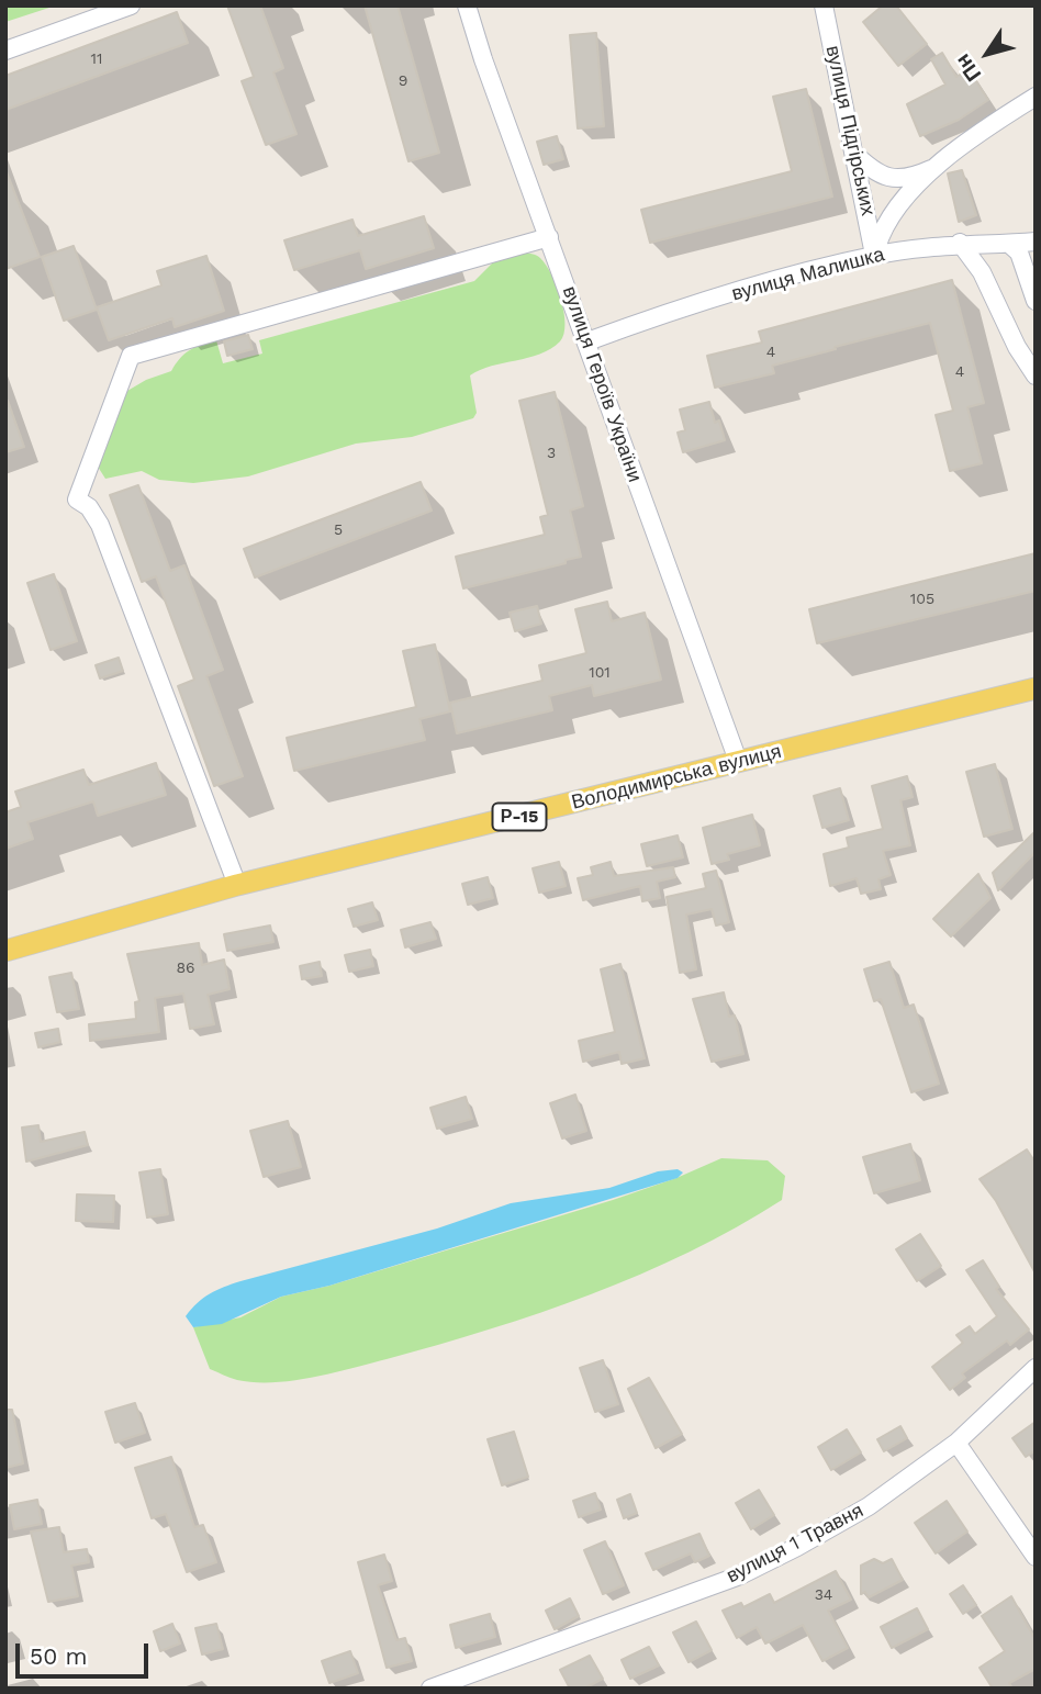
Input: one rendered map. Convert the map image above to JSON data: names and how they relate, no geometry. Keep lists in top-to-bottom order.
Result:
{
  "streets": {
    "main road": ["Володимирська вулиця", "Р-15"],
    "street": [
      "вулиця Підгірських",
      "вулиця Малишка",
      "вулиця Героїв України",
      "вулиця 1 Травня"
    ]
  },
  "crossings": [
    ["вулиця Підгірських", "вулиця Малишка"],
    ["вулиця Малишка", "вулиця Героїв України"],
    ["вулиця Героїв України", "Володимирська вулиця"]
  ],
  "house_numbers": [
    "11",
    "9",
    "4",
    "4",
    "3",
    "5",
    "105",
    "101",
    "86",
    "34"
  ],
  "scale_bar": "50 m",
  "north": "bottom left"
}
